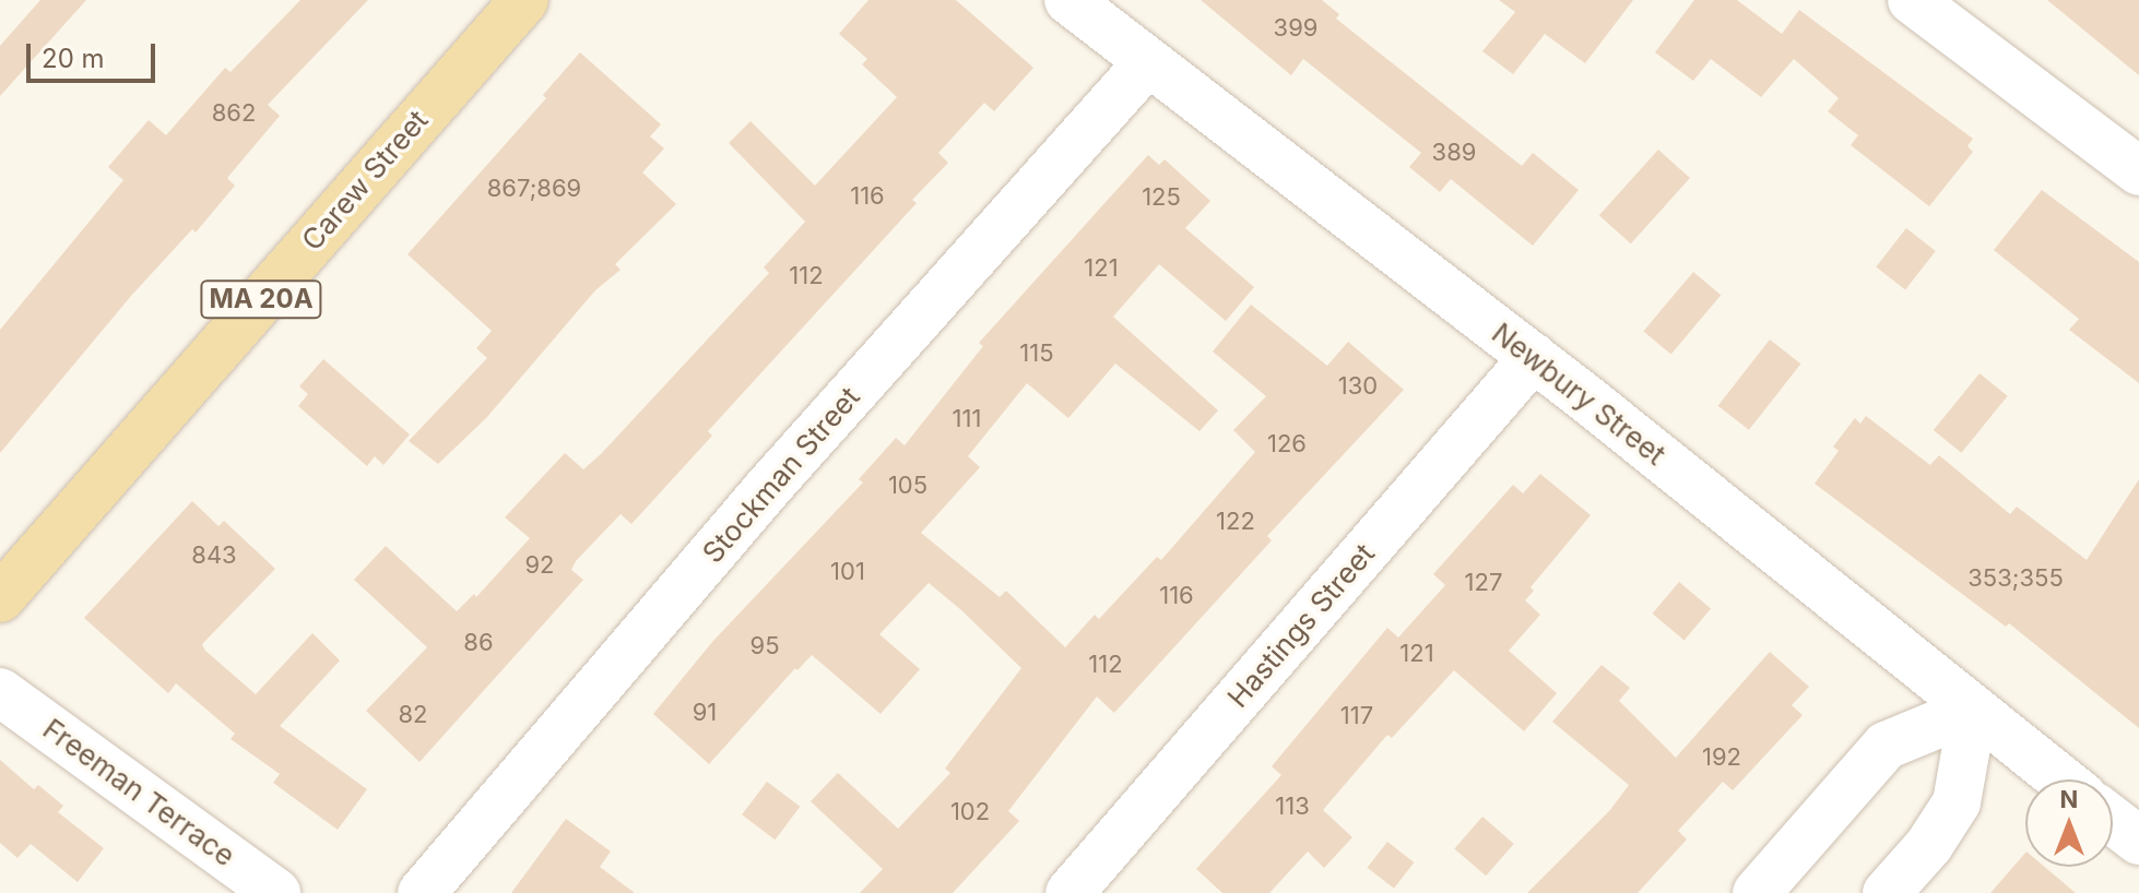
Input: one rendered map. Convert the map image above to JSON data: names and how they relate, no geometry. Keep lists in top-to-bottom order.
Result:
{
  "streets": {
    "main road": ["Carew Street", "MA 20A"],
    "street": [
      "Newbury Street",
      "Stockman Street",
      "Hastings Street",
      "Freeman Terrace"
    ]
  },
  "crossings": [
    ["Newbury Street", "Stockman Street"],
    ["Newbury Street", "Hastings Street"]
  ],
  "house_numbers": [
    "399",
    "862",
    "389",
    "867;869",
    "116",
    "125",
    "121",
    "112",
    "115",
    "130",
    "111",
    "126",
    "105",
    "122",
    "843",
    "92",
    "101",
    "353;355",
    "127",
    "116",
    "86",
    "95",
    "121",
    "112",
    "91",
    "82",
    "117",
    "192",
    "113",
    "102"
  ],
  "scale_bar": "20 m",
  "north": "top"
}
